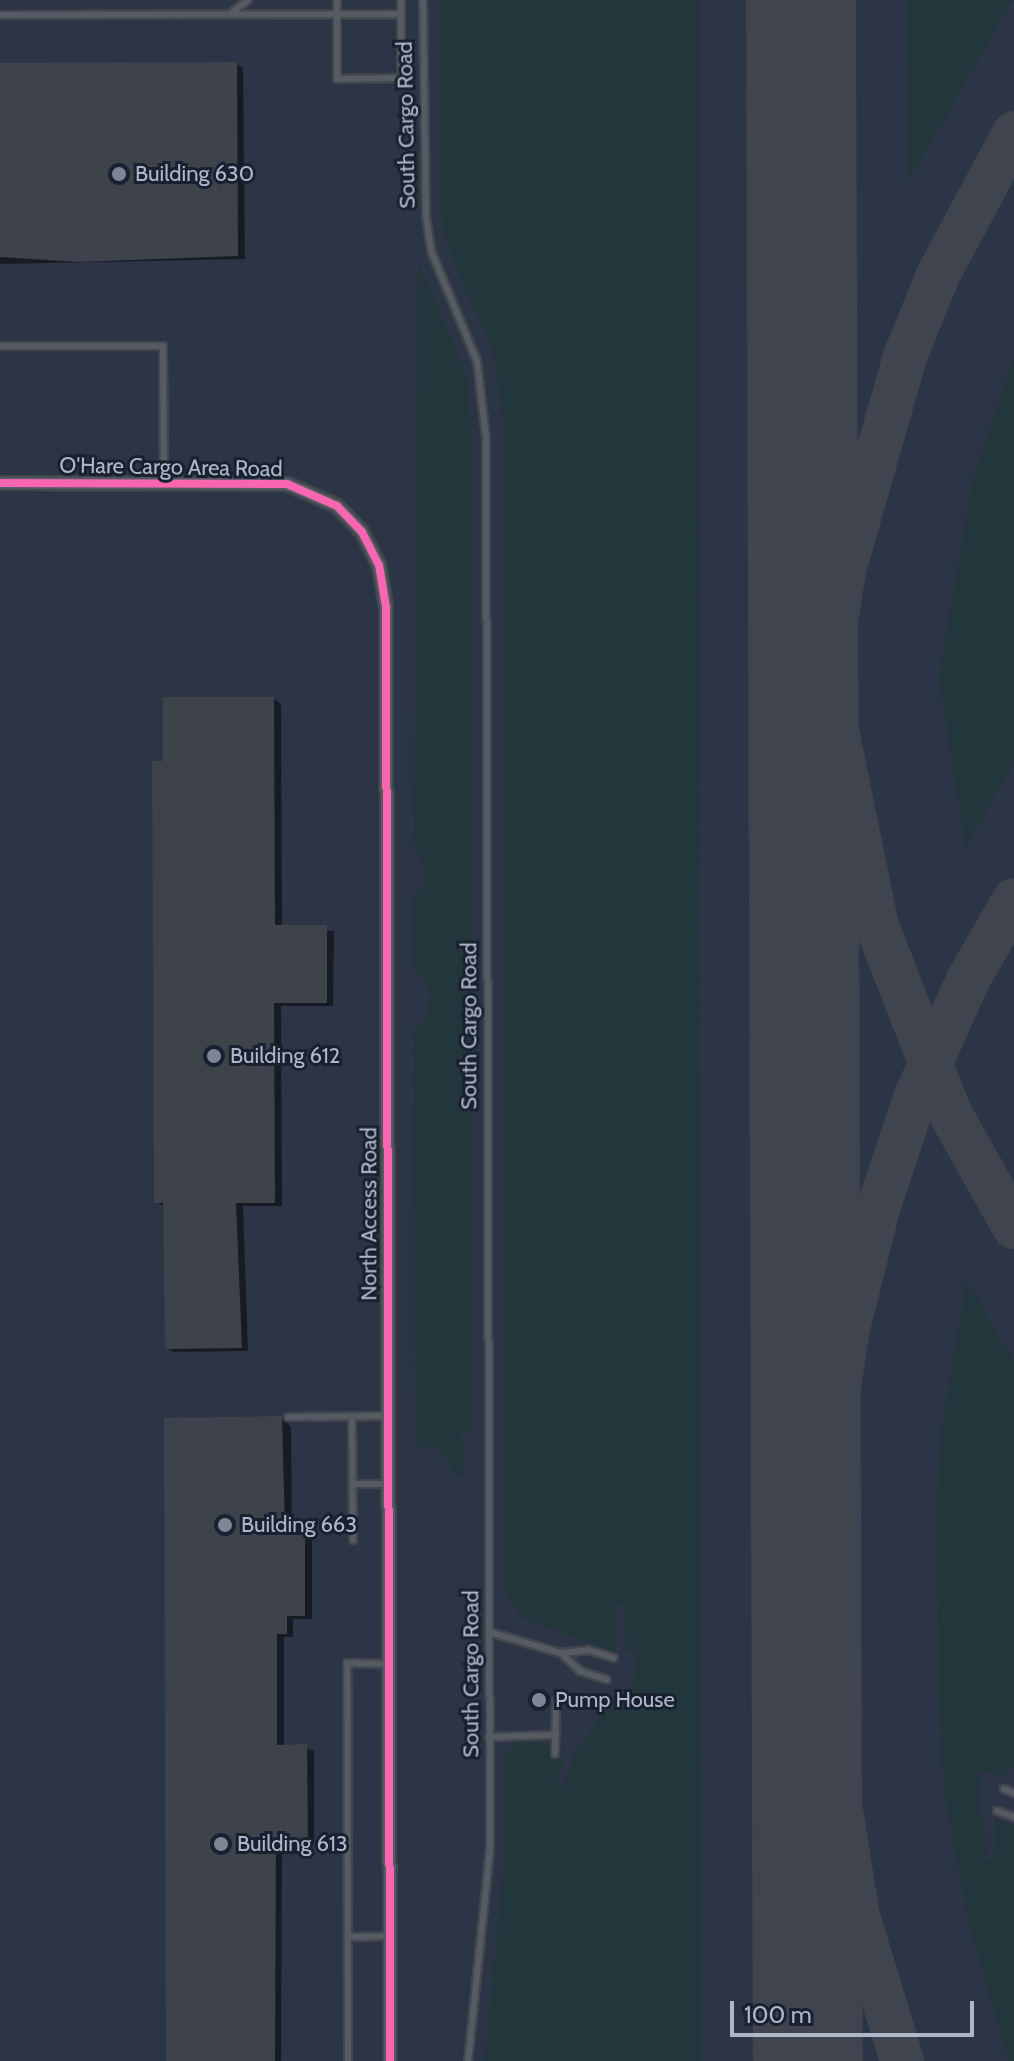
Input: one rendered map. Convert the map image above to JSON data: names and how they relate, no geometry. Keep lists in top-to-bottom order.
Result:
{
  "streets": {
    "street": ["O'Hare Cargo Area Road", "North Access Road"],
    "lane": ["South Cargo Road"]
  },
  "crossings": [
    ["O'Hare Cargo Area Road", "North Access Road"]
  ],
  "places": [
    "Building 630",
    "Building 612",
    "Building 663",
    "Pump House",
    "Building 613"
  ],
  "scale_bar": "100 m"
}
